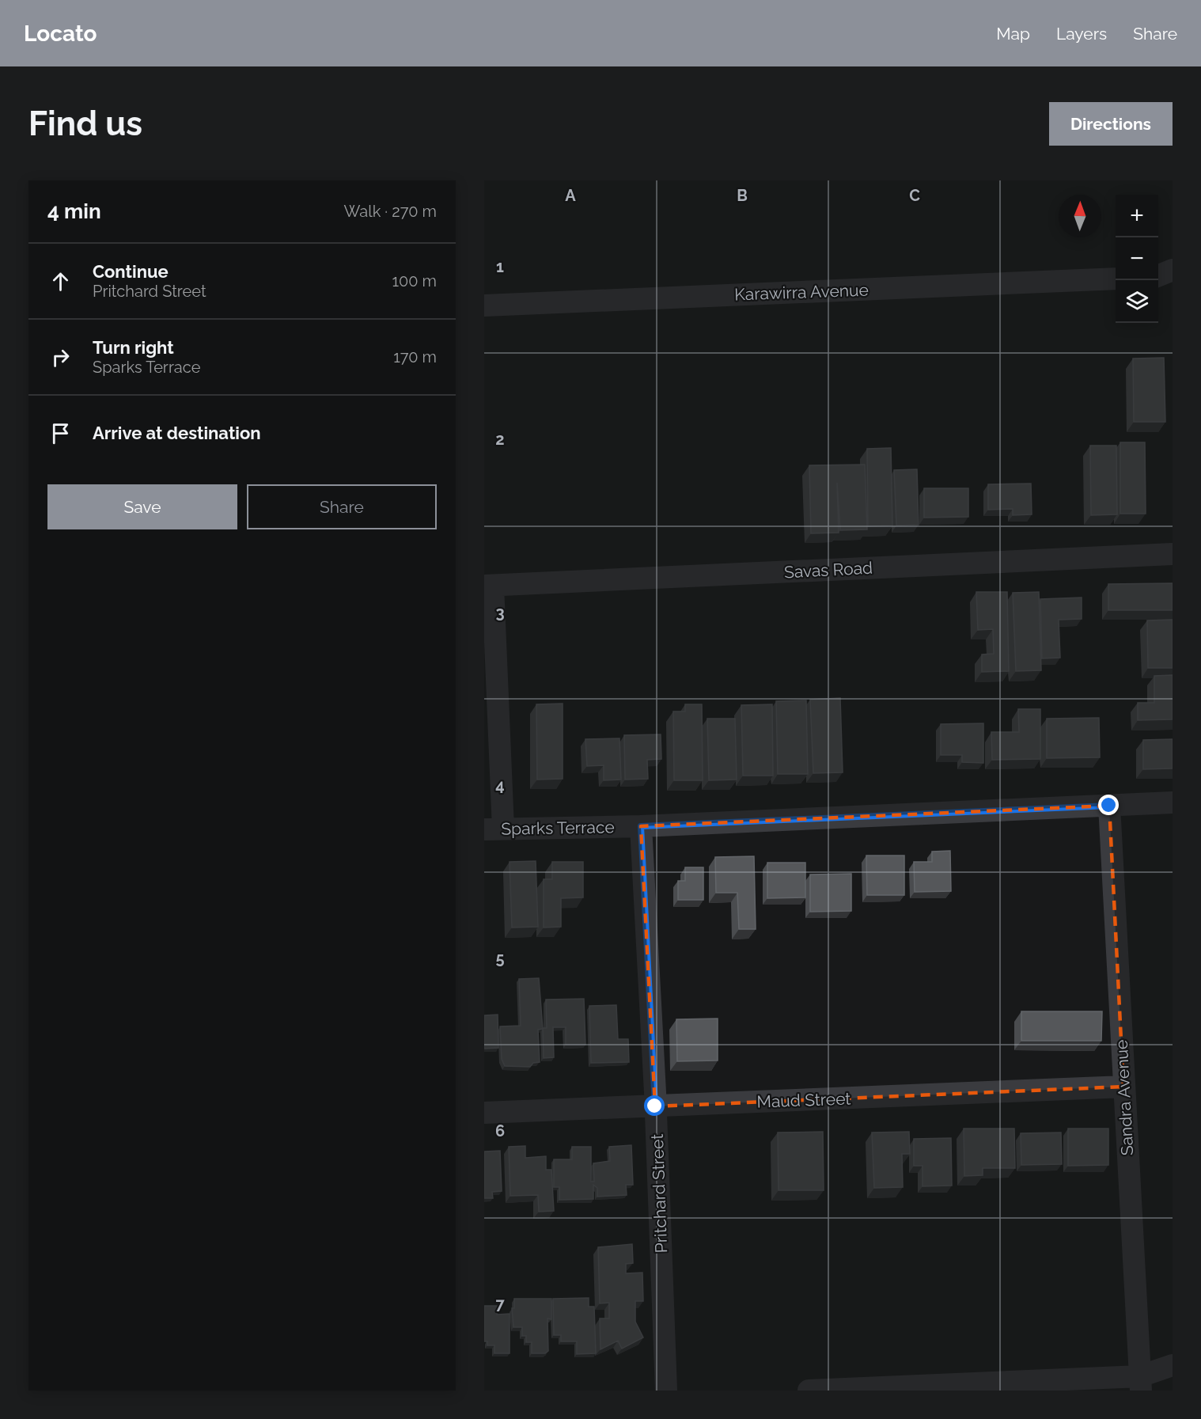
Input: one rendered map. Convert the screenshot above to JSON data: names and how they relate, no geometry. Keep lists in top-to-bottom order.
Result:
{
  "streets": {
    "street": [
      "Karawirra Avenue",
      "Savas Road",
      "Sparks Terrace",
      "Sandra Avenue",
      "Maud Street",
      "Pritchard Street"
    ]
  },
  "crossings": [
    ["Sparks Terrace", "Sandra Avenue"],
    ["Sparks Terrace", "Pritchard Street"],
    ["Sandra Avenue", "Maud Street"],
    ["Maud Street", "Pritchard Street"]
  ],
  "north": "top",
  "page": {
    "header": "Locato",
    "nav": ["Map", "Layers", "Share"],
    "buttons": [
      "Directions",
      ["Save", "Share"]
    ],
    "title": "Find us",
    "heading": ["4 min", "Walk · 270 m"],
    "map_buttons": ["+", "−"],
    "list": [
      ["Continue", "Pritchard Street", "100 m"],
      ["Turn right", "Sparks Terrace", "170 m"],
      "Arrive at destination"
    ]
  },
  "grid": {
    "columns": ["A", "B", "C"],
    "rows": [
      "1",
      "2",
      "3",
      "4",
      "5",
      "6",
      "7"
    ]
  }
}
